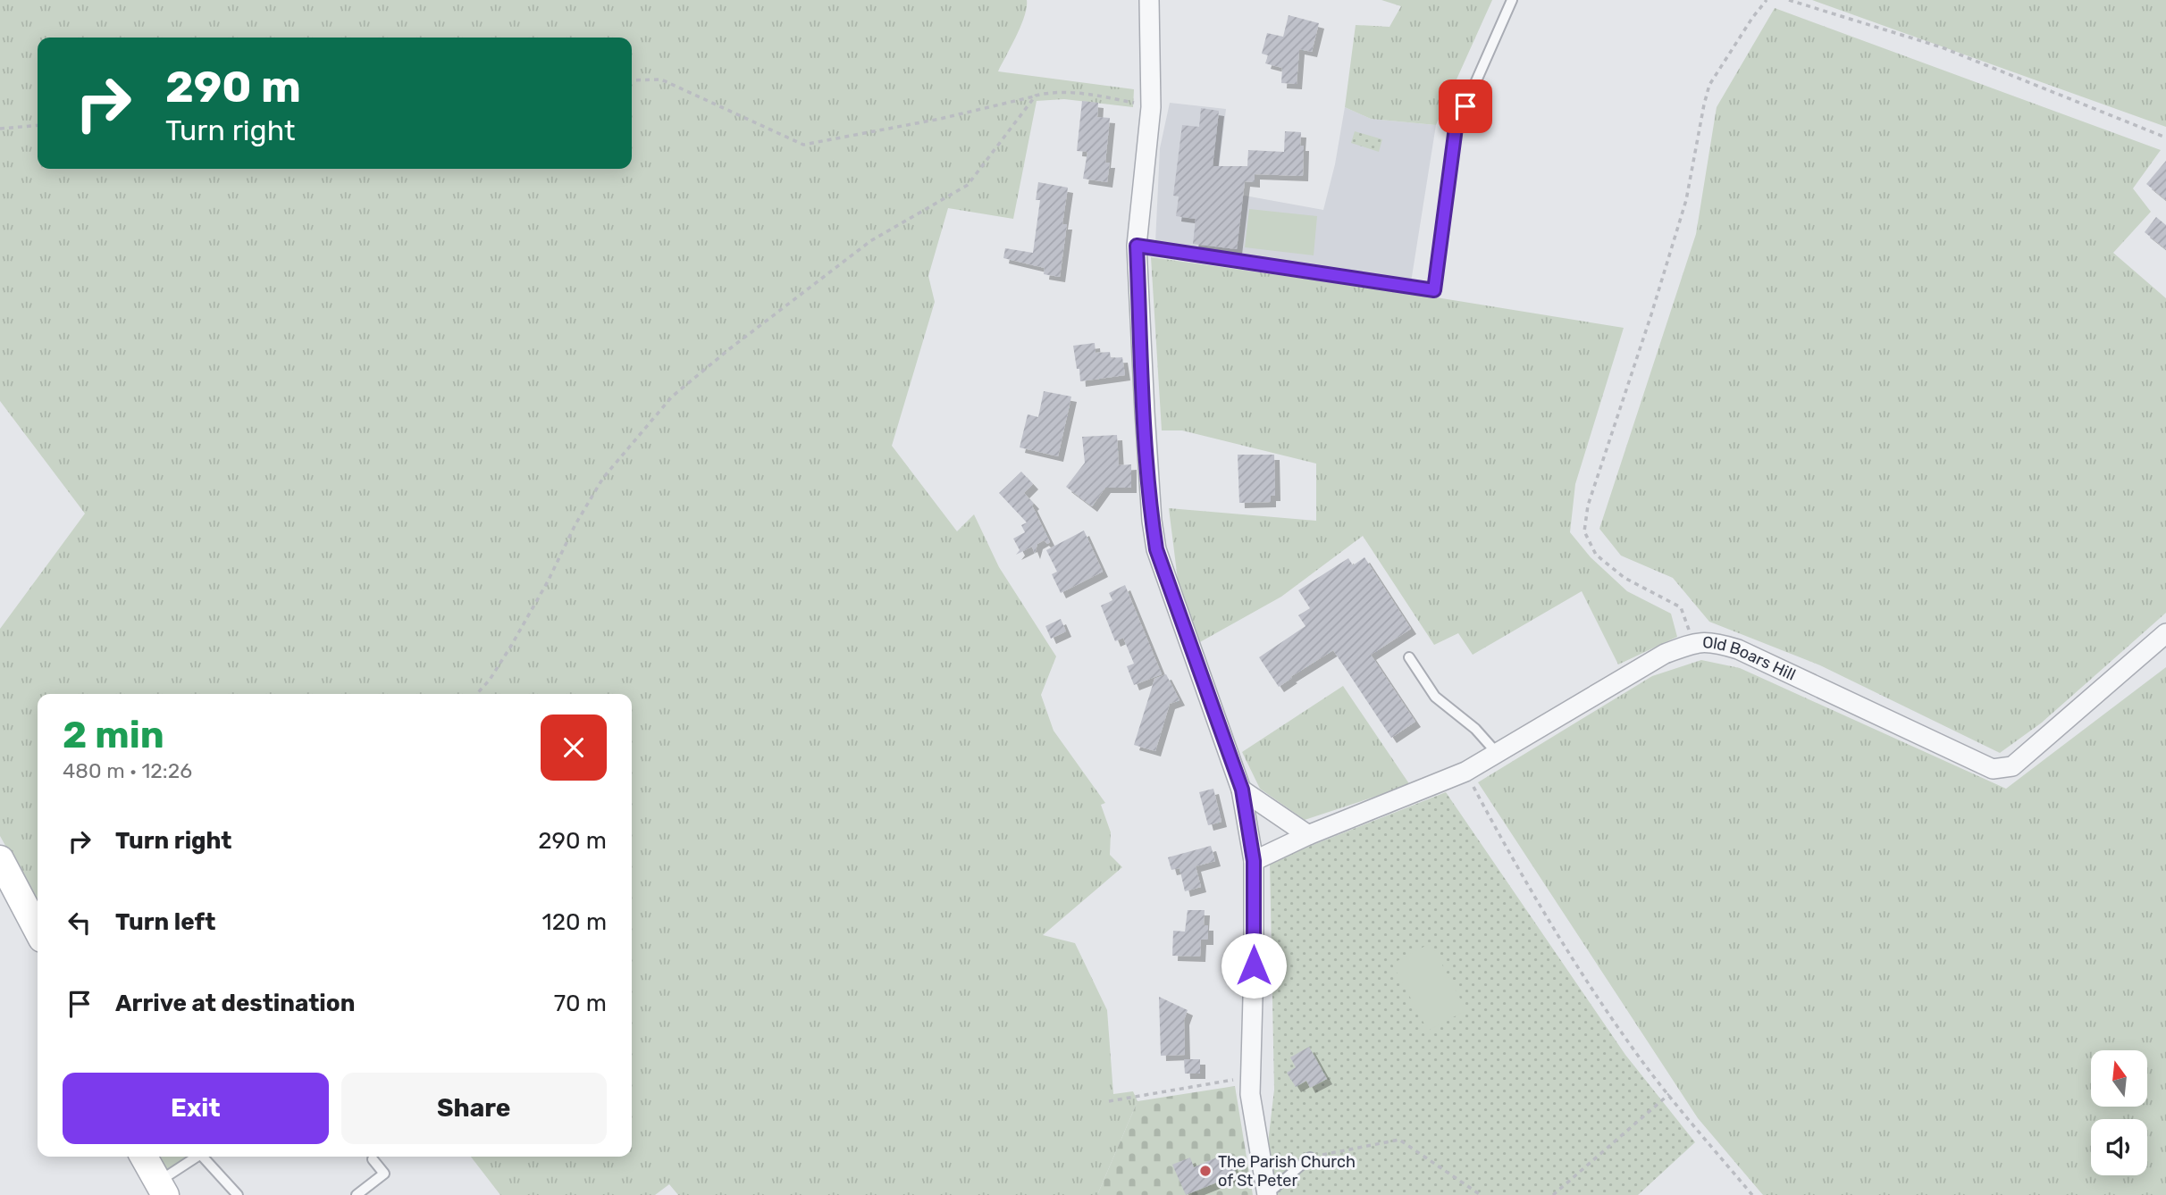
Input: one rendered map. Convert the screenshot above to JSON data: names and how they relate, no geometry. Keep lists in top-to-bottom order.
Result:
{
  "streets": {
    "street": ["Old Boars Hill"]
  },
  "places": ["The Parish Church of St Peter"],
  "north": "top",
  "page": {
    "turn": ["290 m", "Turn right"],
    "heading": ["2 min", "480 m · 12:26"],
    "list": [
      {
        "name": "Turn right",
        "value": "290 m"
      },
      {
        "name": "Turn left",
        "value": "120 m"
      },
      {
        "name": "Arrive at destination",
        "value": "70 m"
      }
    ],
    "buttons": ["Exit", "Share"]
  }
}
